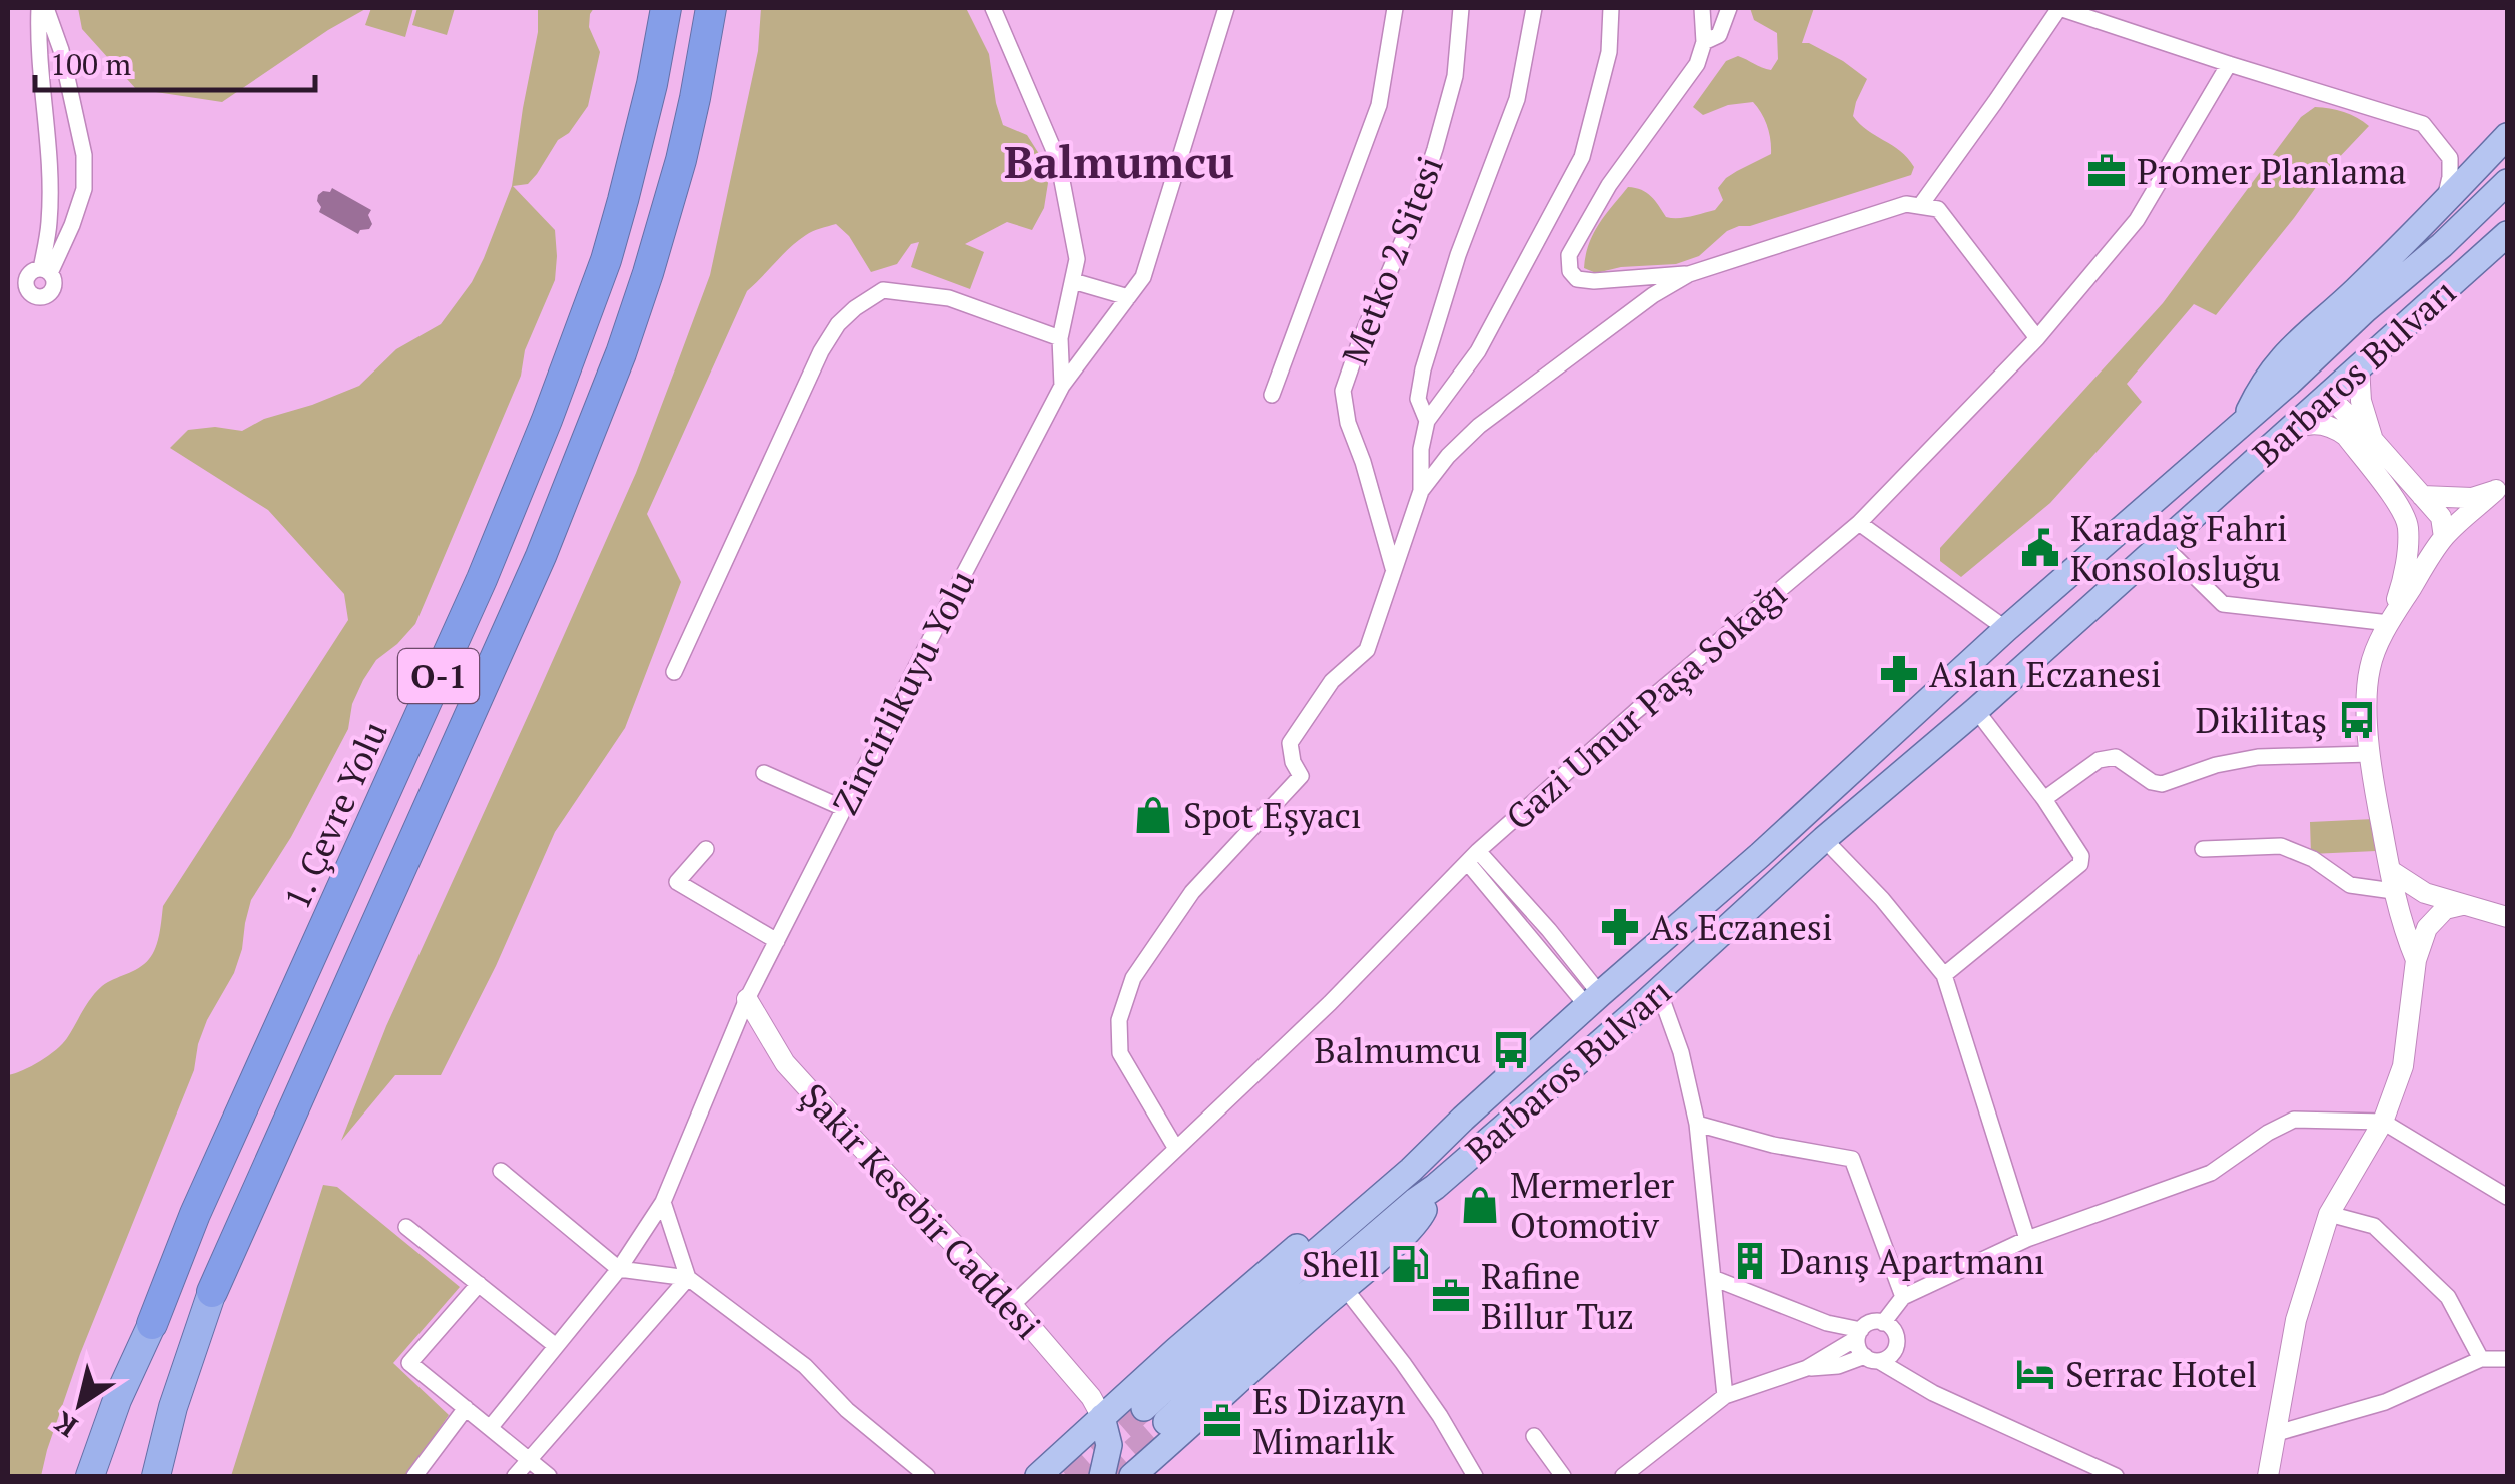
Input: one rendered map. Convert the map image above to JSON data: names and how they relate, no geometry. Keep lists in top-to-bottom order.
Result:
{
  "streets": {
    "highway": ["O-1", "1. Çevre Yolu"],
    "main road": ["Barbaros Bulvarı"],
    "street": [
      "Metko 2 Sitesi",
      "Zincirlikuyu Yolu",
      "Gazi Umur Paşa Sokağı",
      "Şakir Kesebir Caddesi"
    ]
  },
  "crossings": [
    ["Barbaros Bulvarı", "Şakir Kesebir Caddesi"],
    ["Zincirlikuyu Yolu", "Şakir Kesebir Caddesi"],
    ["Gazi Umur Paşa Sokağı", "Şakir Kesebir Caddesi"]
  ],
  "districts": ["Balmumcu"],
  "places": {
    "office": ["Promer Planlama", "Rafine Billur Tuz", "Es Dizayn Mimarlık"],
    "public building": ["Karadağ Fahri Konsolosluğu"],
    "pharmacy": ["Aslan Eczanesi", "As Eczanesi"],
    "bus stop": ["Dikilitaş", "Balmumcu"],
    "shop": ["Spot Eşyacı", "Mermerler Otomotiv"],
    "building": ["Danış Apartmanı"],
    "fuel station": ["Shell"],
    "hotel": ["Serrac Hotel"]
  },
  "scale_bar": "100 m",
  "north": "bottom left"
}
